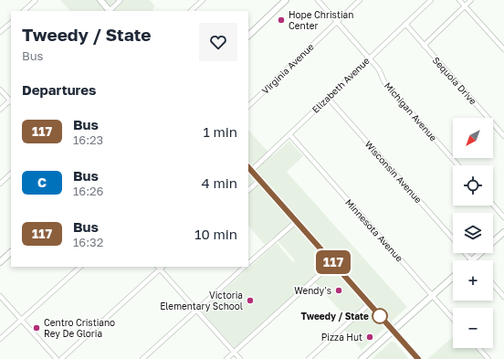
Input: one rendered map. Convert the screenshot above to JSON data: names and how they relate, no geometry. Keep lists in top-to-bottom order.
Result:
{
  "streets": {
    "street": [
      "Virginia Avenue",
      "Sequoia Drive",
      "Elizabeth Avenue",
      "Michigan Avenue",
      "Wisconsin Avenue",
      "Minnesota Avenue"
    ]
  },
  "crossings": [
    ["Virginia Avenue", "Michigan Avenue"],
    ["Sequoia Drive", "Elizabeth Avenue"],
    ["Elizabeth Avenue", "Michigan Avenue"],
    ["Elizabeth Avenue", "Wisconsin Avenue"],
    ["Elizabeth Avenue", "Minnesota Avenue"]
  ],
  "places": [
    "Hope Christian Center",
    "Wendy's",
    "Victoria Elementary School",
    "Tweedy / State",
    "Centro Cristiano Rey De Gloria",
    "Pizza Hut"
  ],
  "lines": ["bus line 117"],
  "north": "bottom left",
  "page": {
    "on_map": "117",
    "heading": [
      ["Tweedy / State", "Bus"],
      "Departures"
    ],
    "list": [
      {
        "mark": "117",
        "name": "Bus",
        "note": "16:23",
        "value": "1 min"
      },
      {
        "mark": "C",
        "name": "Bus",
        "note": "16:26",
        "value": "4 min"
      },
      {
        "mark": "117",
        "name": "Bus",
        "note": "16:32",
        "value": "10 min"
      }
    ],
    "map_buttons": ["+", "−"]
  }
}
